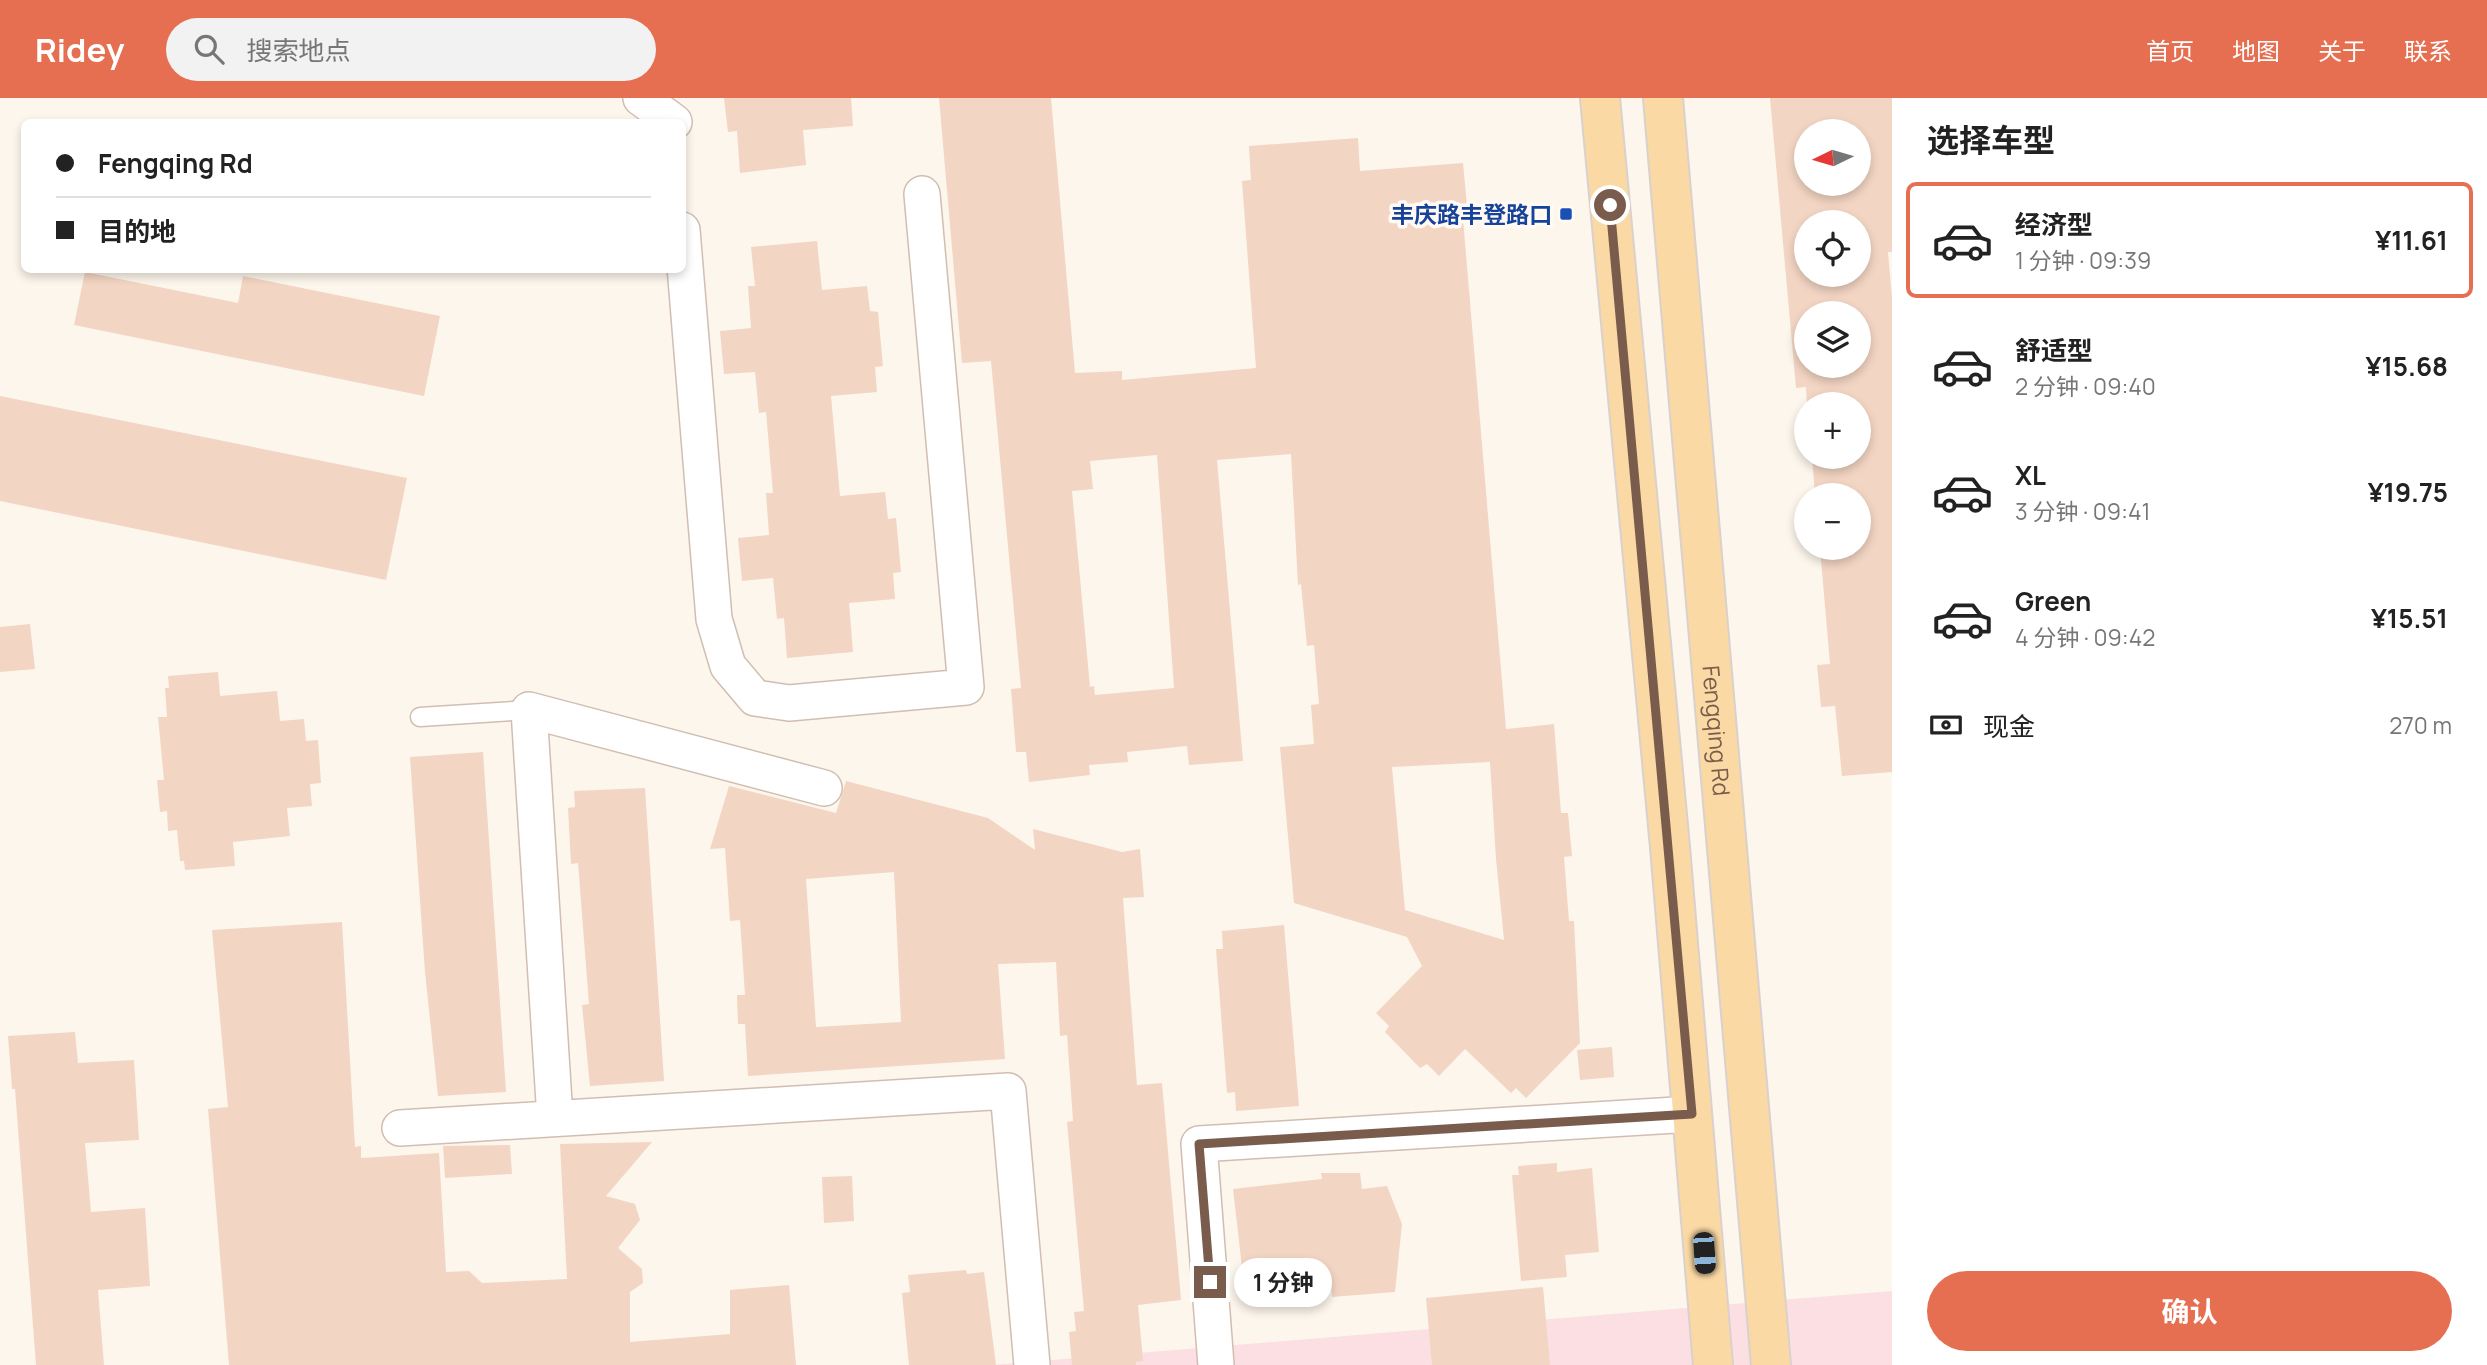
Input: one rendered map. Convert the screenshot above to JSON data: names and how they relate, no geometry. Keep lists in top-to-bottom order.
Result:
{
  "streets": {
    "main road": ["Fengqing Rd"]
  },
  "places": {
    "transit": ["丰庆路丰登路口"]
  },
  "north": "left",
  "page": {
    "header": "Ridey",
    "search": "搜索地点",
    "nav": [
      "首页",
      "地图",
      "关于",
      "联系"
    ],
    "heading": "选择车型",
    "map_buttons": ["+", "−"],
    "banner": ["Fengqing Rd", "目的地"],
    "list": [
      {
        "name": "经济型",
        "note": "1 分钟 · 09:39",
        "value": "¥11.61"
      },
      {
        "name": "舒适型",
        "note": "2 分钟 · 09:40",
        "value": "¥15.68"
      },
      {
        "name": "XL",
        "note": "3 分钟 · 09:41",
        "value": "¥19.75"
      },
      {
        "name": "Green",
        "note": "4 分钟 · 09:42",
        "value": "¥15.51"
      }
    ],
    "pay": ["现金", "270 m"],
    "buttons": "确认",
    "bubble": "1 分钟"
  }
}
